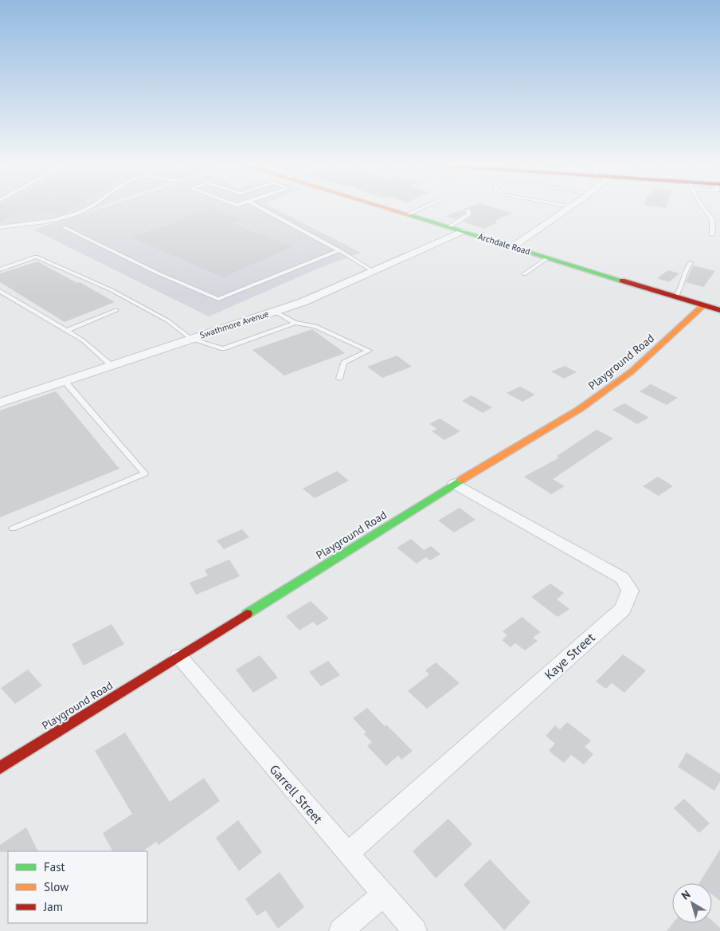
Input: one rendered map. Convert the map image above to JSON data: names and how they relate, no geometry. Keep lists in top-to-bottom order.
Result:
{
  "streets": {
    "main road": ["Archdale Road", "Playground Road"],
    "street": ["Swathmore Avenue", "Kaye Street", "Garrell Street"]
  },
  "crossings": [
    ["Archdale Road", "Swathmore Avenue"],
    ["Archdale Road", "Playground Road"],
    ["Playground Road", "Kaye Street"],
    ["Playground Road", "Garrell Street"],
    ["Kaye Street", "Garrell Street"]
  ],
  "legend": ["Fast", "Slow", "Jam"],
  "north": "top left"
}
